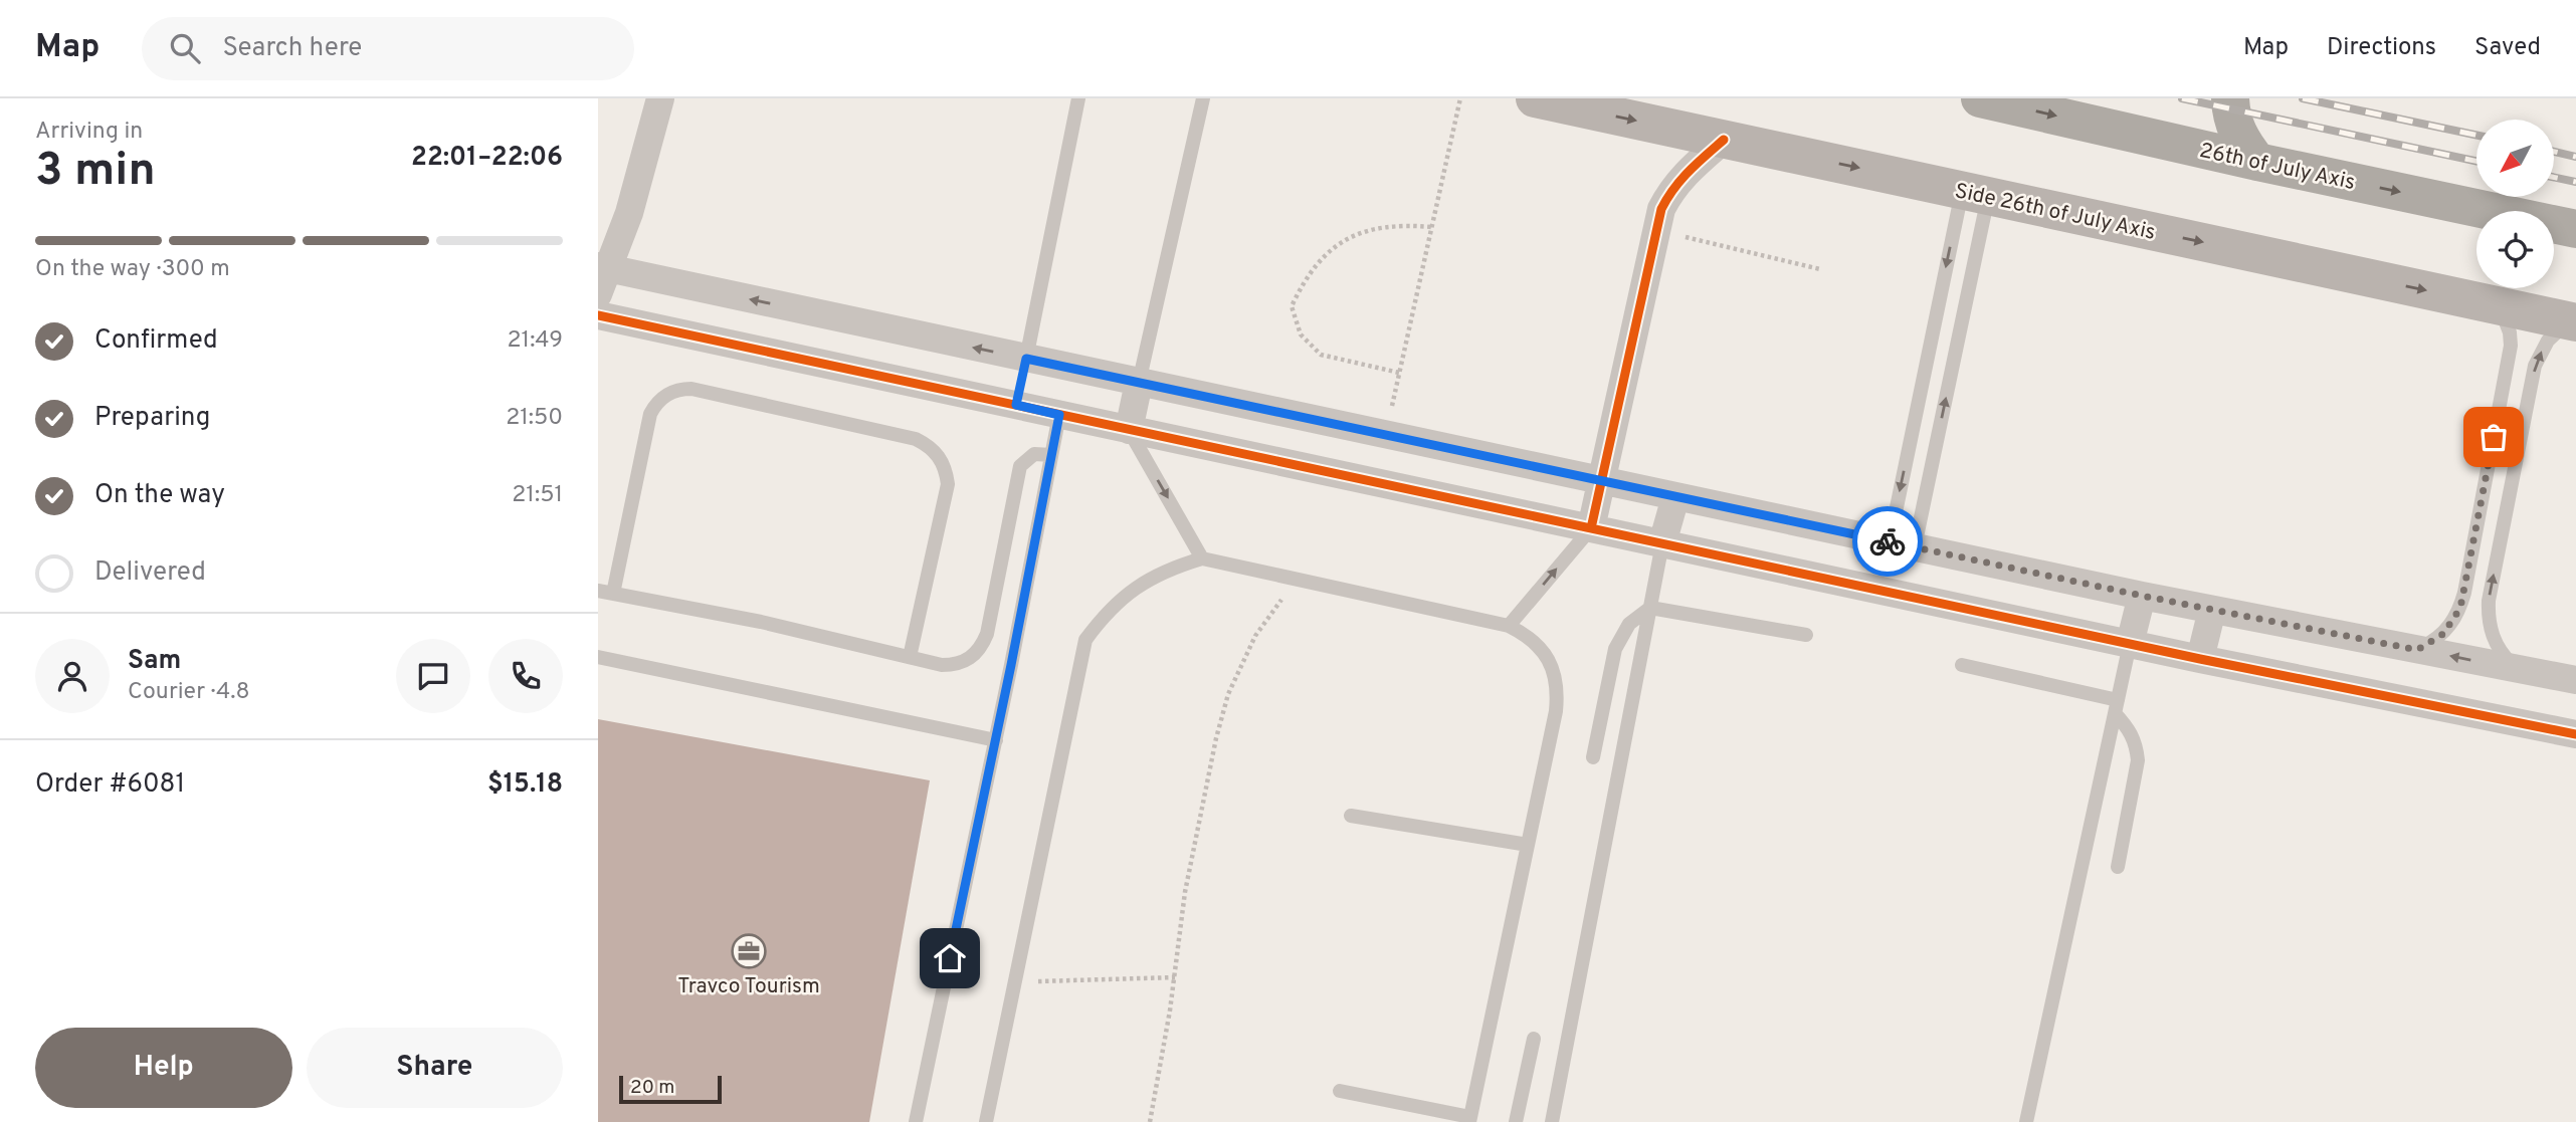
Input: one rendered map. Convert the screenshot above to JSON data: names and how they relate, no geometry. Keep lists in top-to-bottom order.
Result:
{
  "streets": {
    "highway": ["26th of July Axis"],
    "main road": ["Side 26th of July Axis"]
  },
  "one_way": ["26th of July Axis", "Side 26th of July Axis"],
  "places": {
    "office": ["Travco Tourism"]
  },
  "scale_bar": "20 m",
  "north": "bottom left",
  "page": {
    "header": "Map",
    "search": "Search here",
    "nav": ["Map", "Directions", "Saved"],
    "heading": ["3 min", "Arriving in", "22:01–22:06"],
    "panel": [
      "Sam",
      "Courier · 4.8",
      "Order #6081",
      "$15.18"
    ],
    "bar": "On the way · 300 m",
    "list": [
      ["Confirmed", "21:49"],
      ["Preparing", "21:50"],
      ["On the way", "21:51"],
      "Delivered"
    ],
    "buttons": ["Help", "Share"],
    "scale": "20 m"
  }
}
